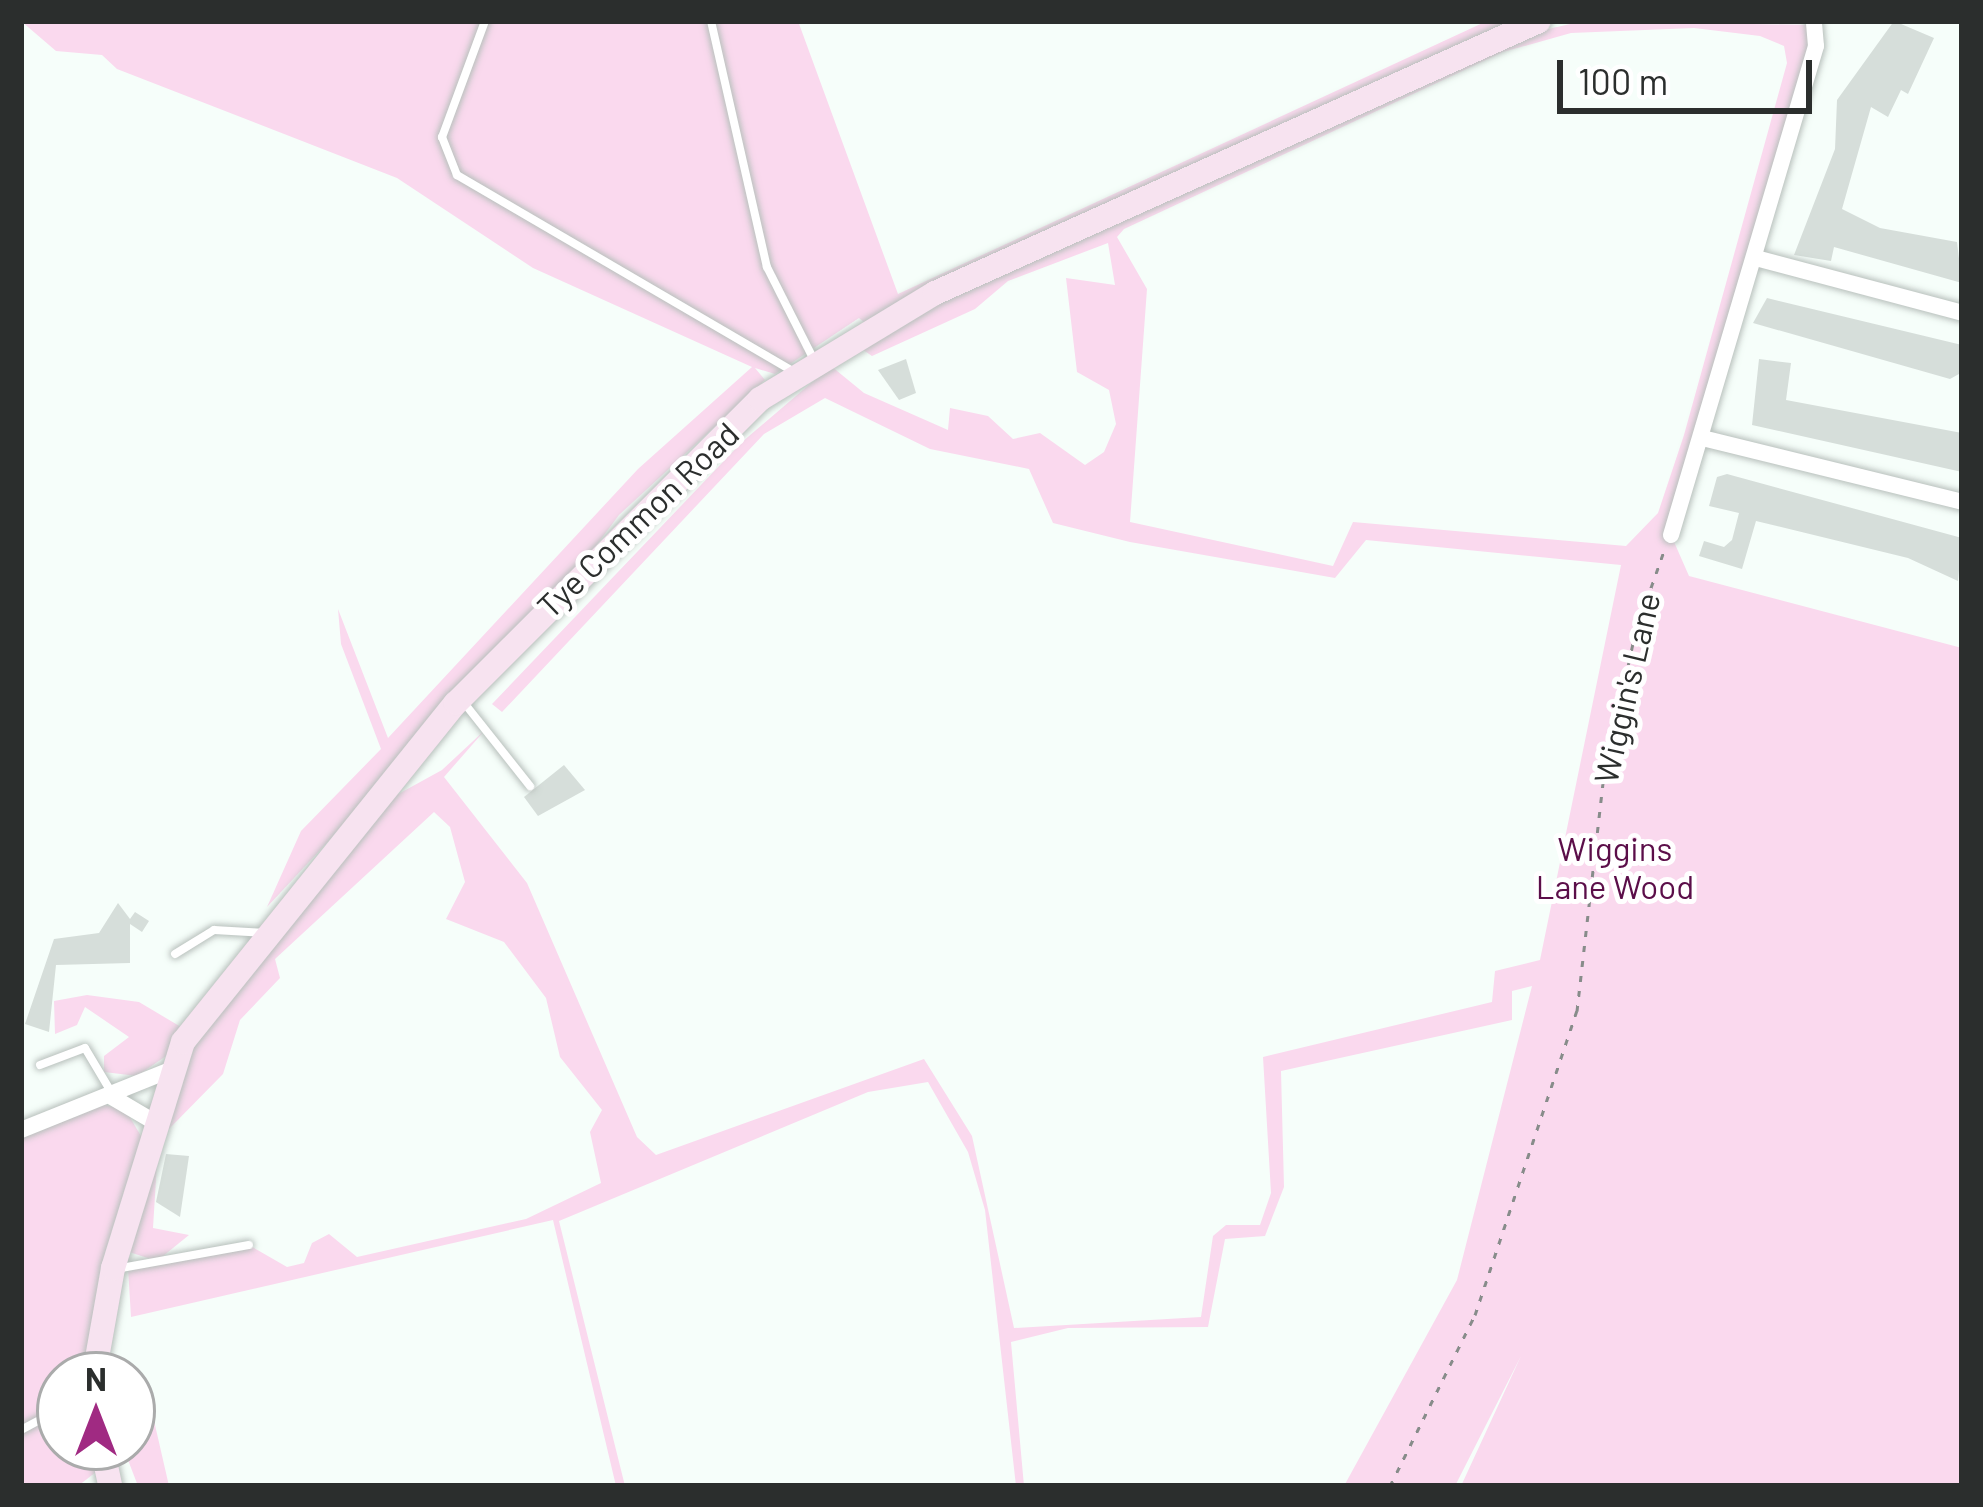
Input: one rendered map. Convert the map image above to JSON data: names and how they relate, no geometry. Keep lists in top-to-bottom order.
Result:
{
  "streets": {
    "street": ["Tye Common Road"],
    "path": ["Wiggin's Lane"]
  },
  "parks": ["Wiggins Lane Wood"],
  "scale_bar": "100 m",
  "north": "top"
}
